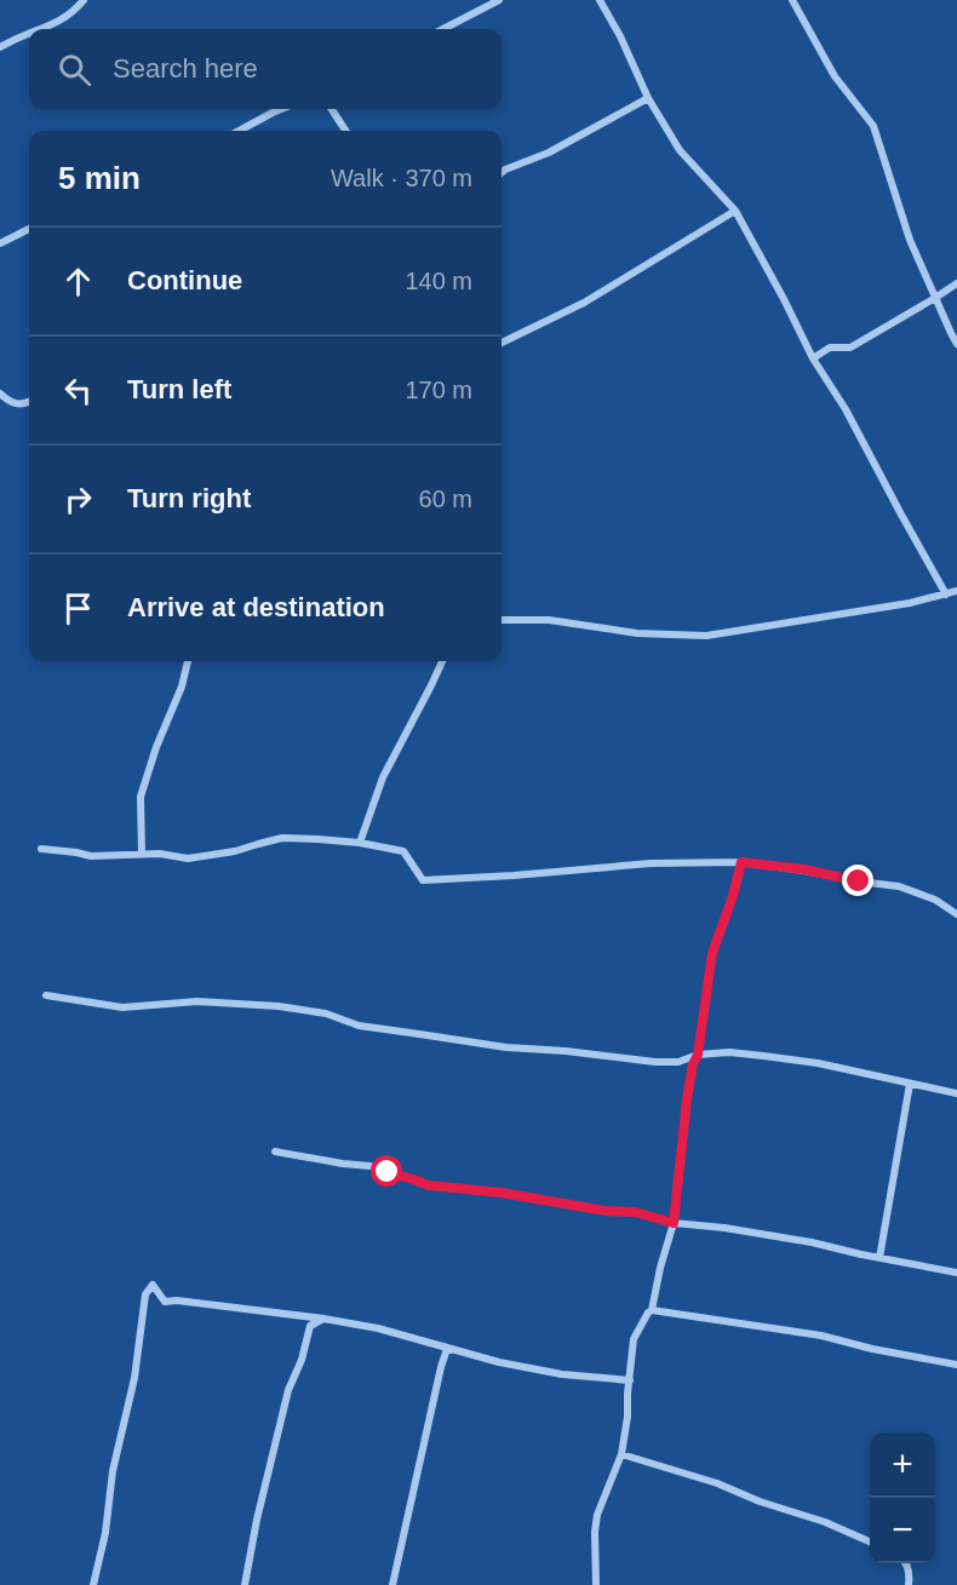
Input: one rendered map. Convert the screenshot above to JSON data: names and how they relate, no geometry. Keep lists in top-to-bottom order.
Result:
{
  "page": {
    "search": "Search here",
    "heading": ["5 min", "Walk · 370 m"],
    "list": [
      ["Continue", "140 m"],
      ["Turn left", "170 m"],
      ["Turn right", "60 m"],
      "Arrive at destination"
    ],
    "map_buttons": ["+", "−"]
  }
}
